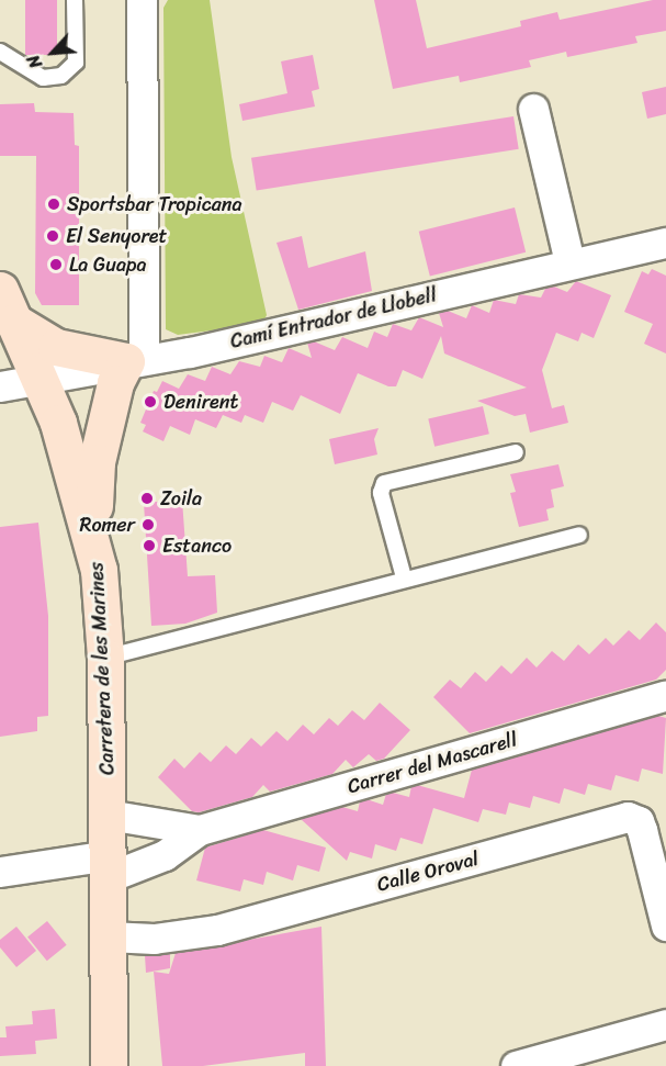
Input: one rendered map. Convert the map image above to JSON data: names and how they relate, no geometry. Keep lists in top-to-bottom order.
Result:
{
  "streets": {
    "main road": ["Carretera de les Marines"],
    "street": ["Camí Entrador de Llobell", "Carrer del Mascarell", "Calle Oroval"]
  },
  "crossings": [
    ["Camí Entrador de Llobell", "Carretera de les Marines"],
    ["Carretera de les Marines", "Carrer del Mascarell"],
    ["Carretera de les Marines", "Calle Oroval"]
  ],
  "places": [
    "Sportsbar Tropicana",
    "El Senyoret",
    "La Guapa",
    "Denirent",
    "Zoila",
    "Romer",
    "Estanco"
  ],
  "north": "bottom left"
}
